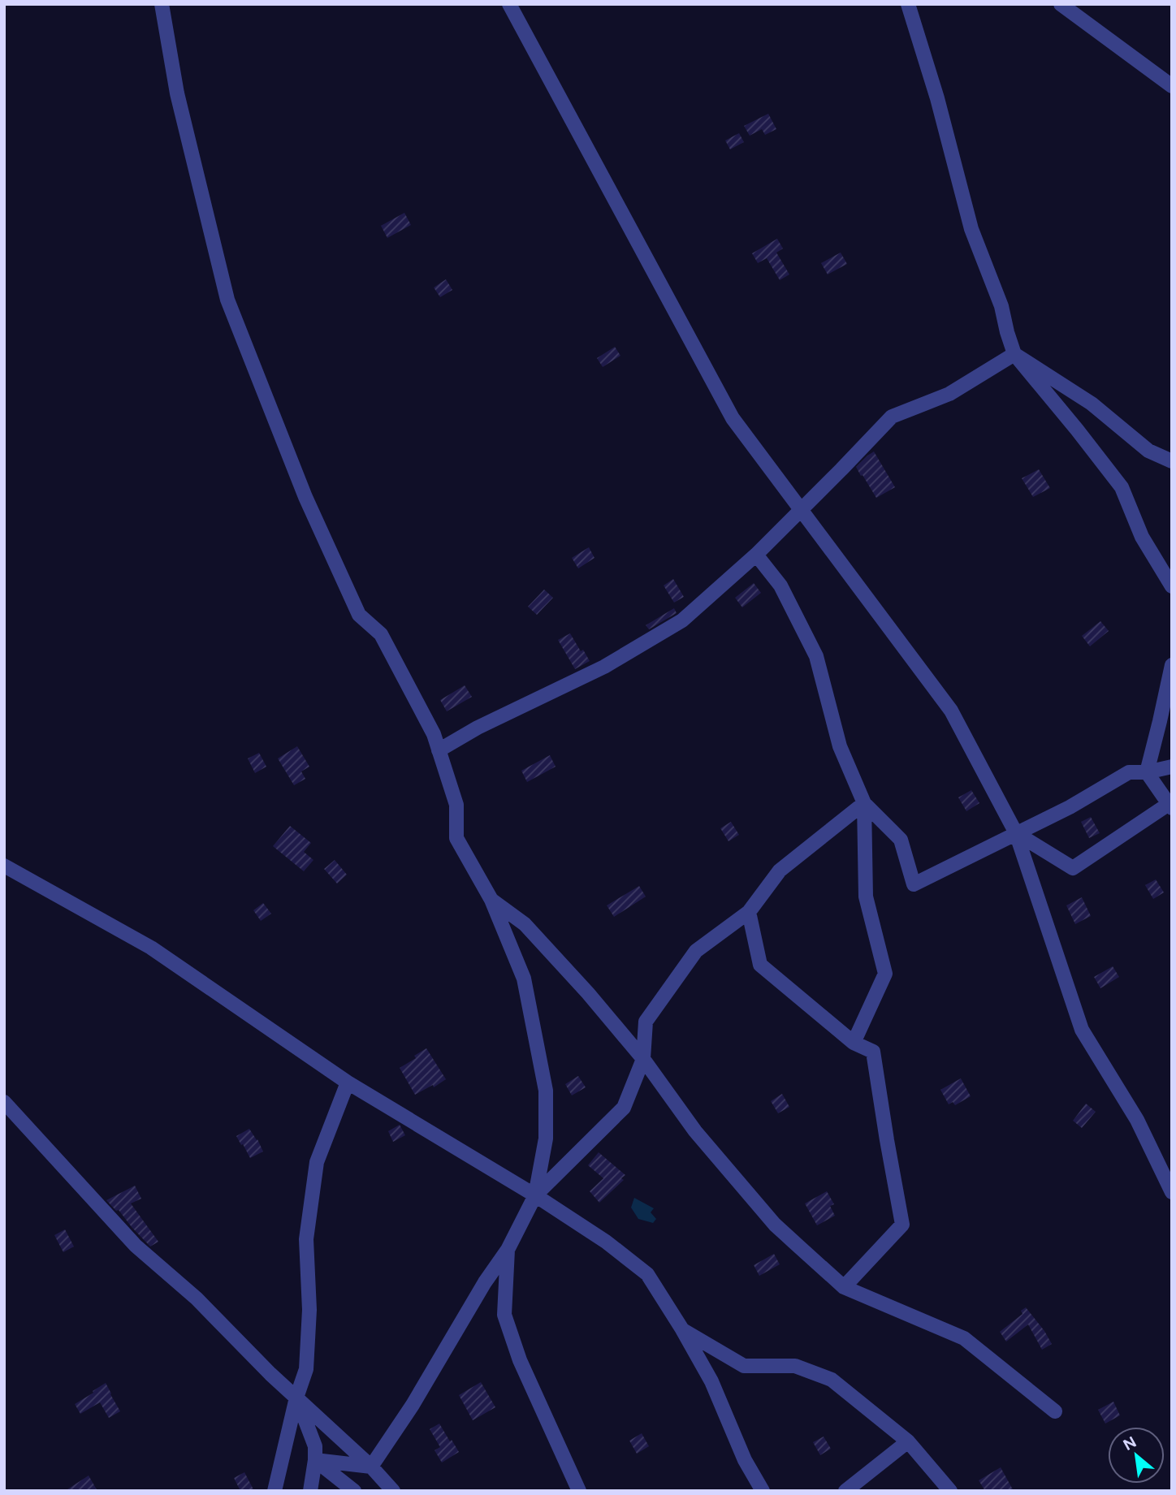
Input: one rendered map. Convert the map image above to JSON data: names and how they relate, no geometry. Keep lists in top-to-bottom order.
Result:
{
  "north": "top left"
}
